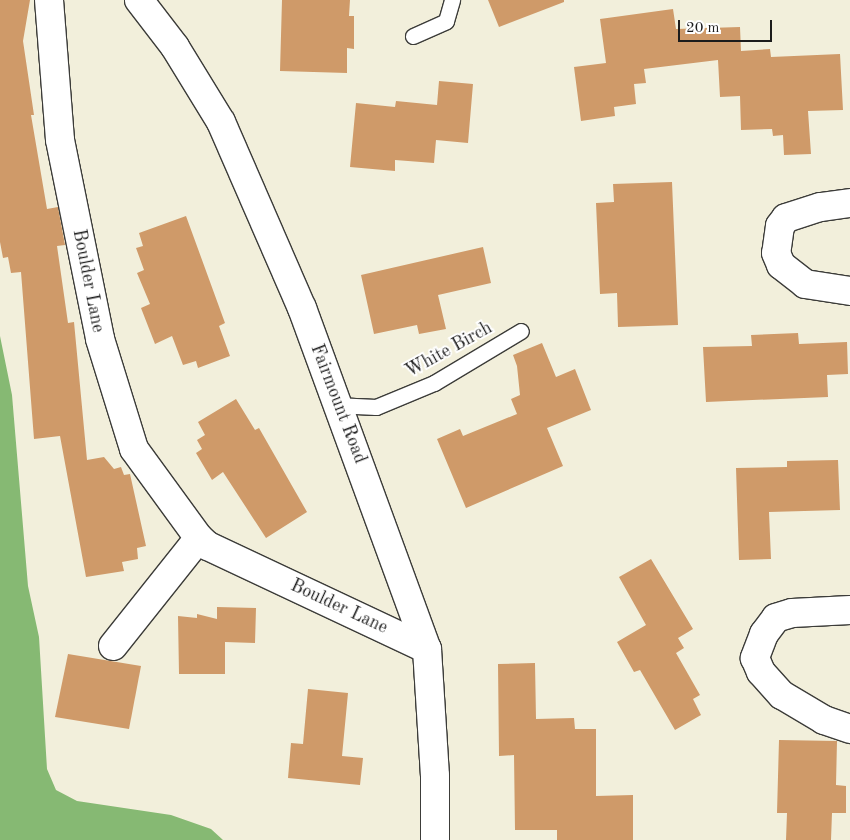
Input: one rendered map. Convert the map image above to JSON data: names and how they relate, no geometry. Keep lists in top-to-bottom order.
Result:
{
  "streets": {
    "street": ["Boulder Lane", "Fairmount Road"],
    "lane": ["White Birch"]
  },
  "crossings": [
    ["Boulder Lane", "Fairmount Road"],
    ["White Birch", "Fairmount Road"]
  ],
  "scale_bar": "20 m"
}
